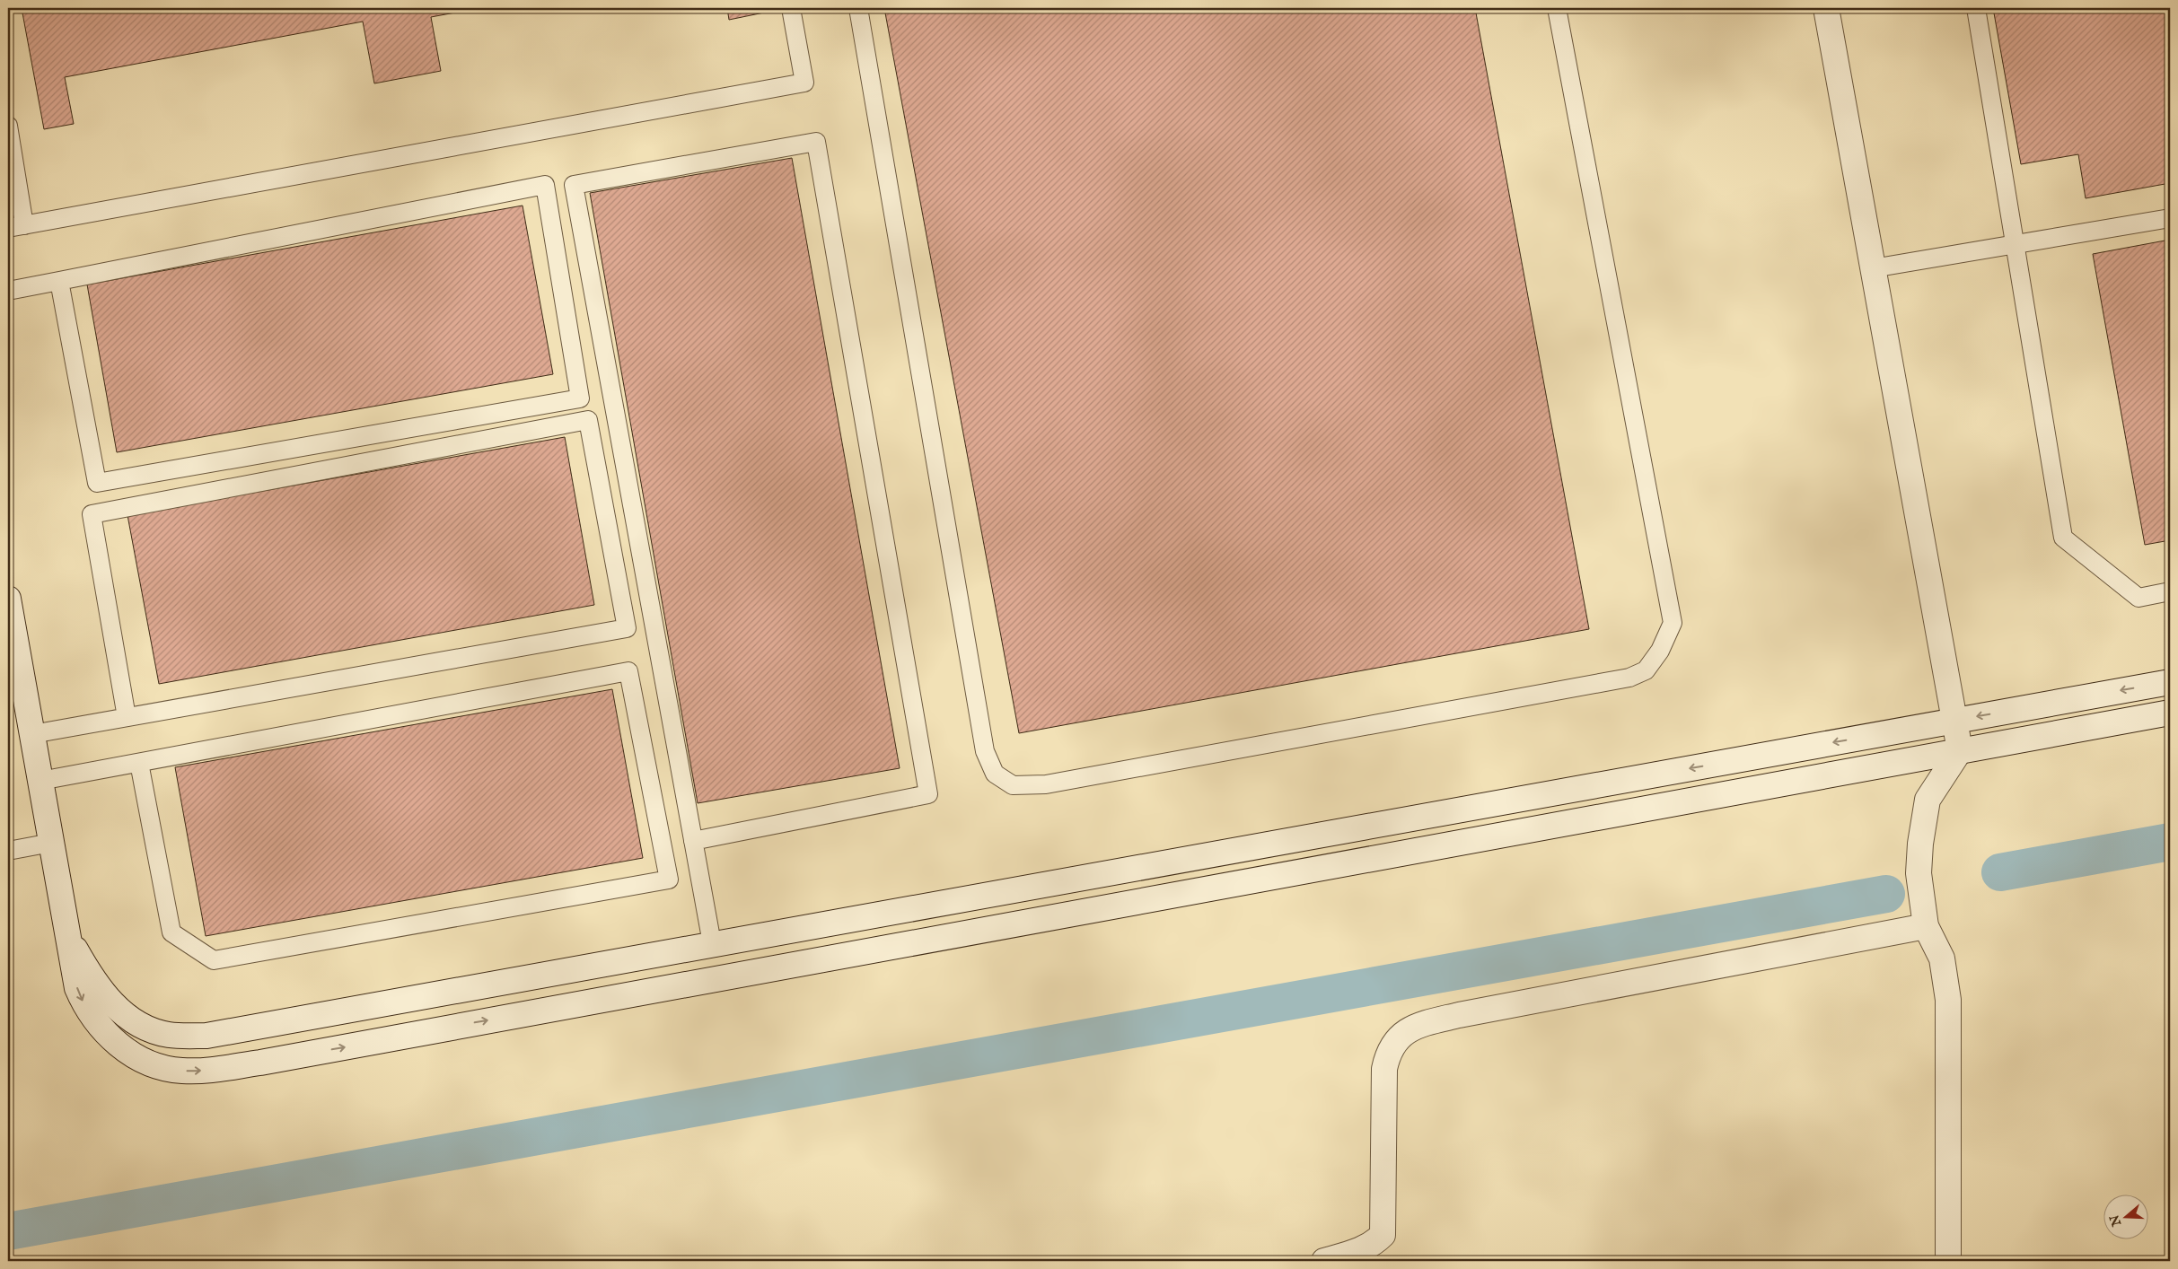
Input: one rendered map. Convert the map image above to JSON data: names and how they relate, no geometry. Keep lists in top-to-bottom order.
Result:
{
  "north": "left"
}
